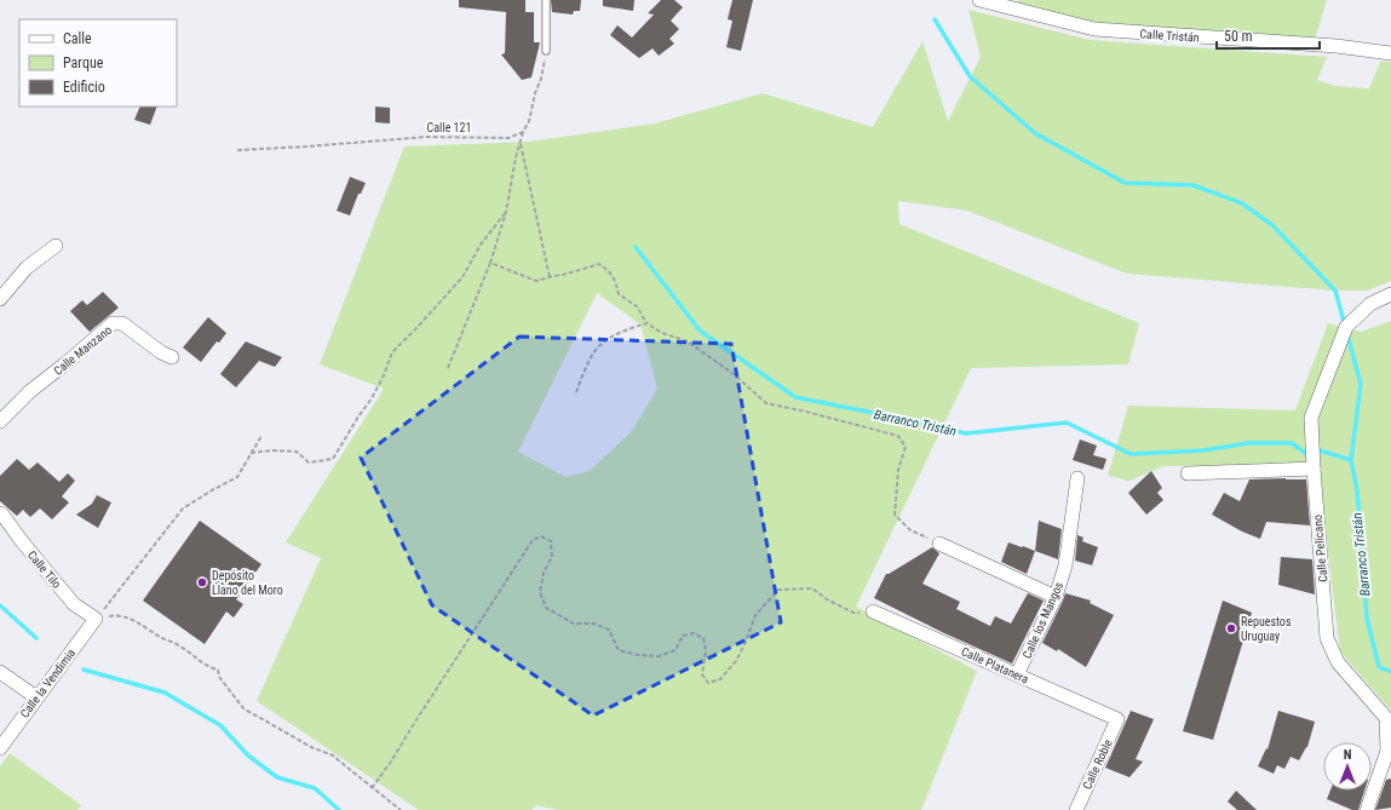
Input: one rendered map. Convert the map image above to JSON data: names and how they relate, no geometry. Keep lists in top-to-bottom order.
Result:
{
  "streets": {
    "street": [
      "Calle Tristán",
      "Calle Manzano",
      "Calle Pelícano",
      "Calle Tilo",
      "Calle los Mangos",
      "Calle Platanera",
      "Calle la Vendimia",
      "Calle Roble"
    ],
    "path": ["Calle 121"]
  },
  "crossings": [
    ["Calle Tilo", "Calle la Vendimia"],
    ["Calle los Mangos", "Calle Platanera"],
    ["Calle Platanera", "Calle Roble"]
  ],
  "water": ["Barranco Tristán"],
  "places": ["Depósito Llano del Moro", "Repuestos Uruguay"],
  "legend": ["Calle", "Parque", "Edificio"],
  "scale_bar": "50 m",
  "north": "top"
}
